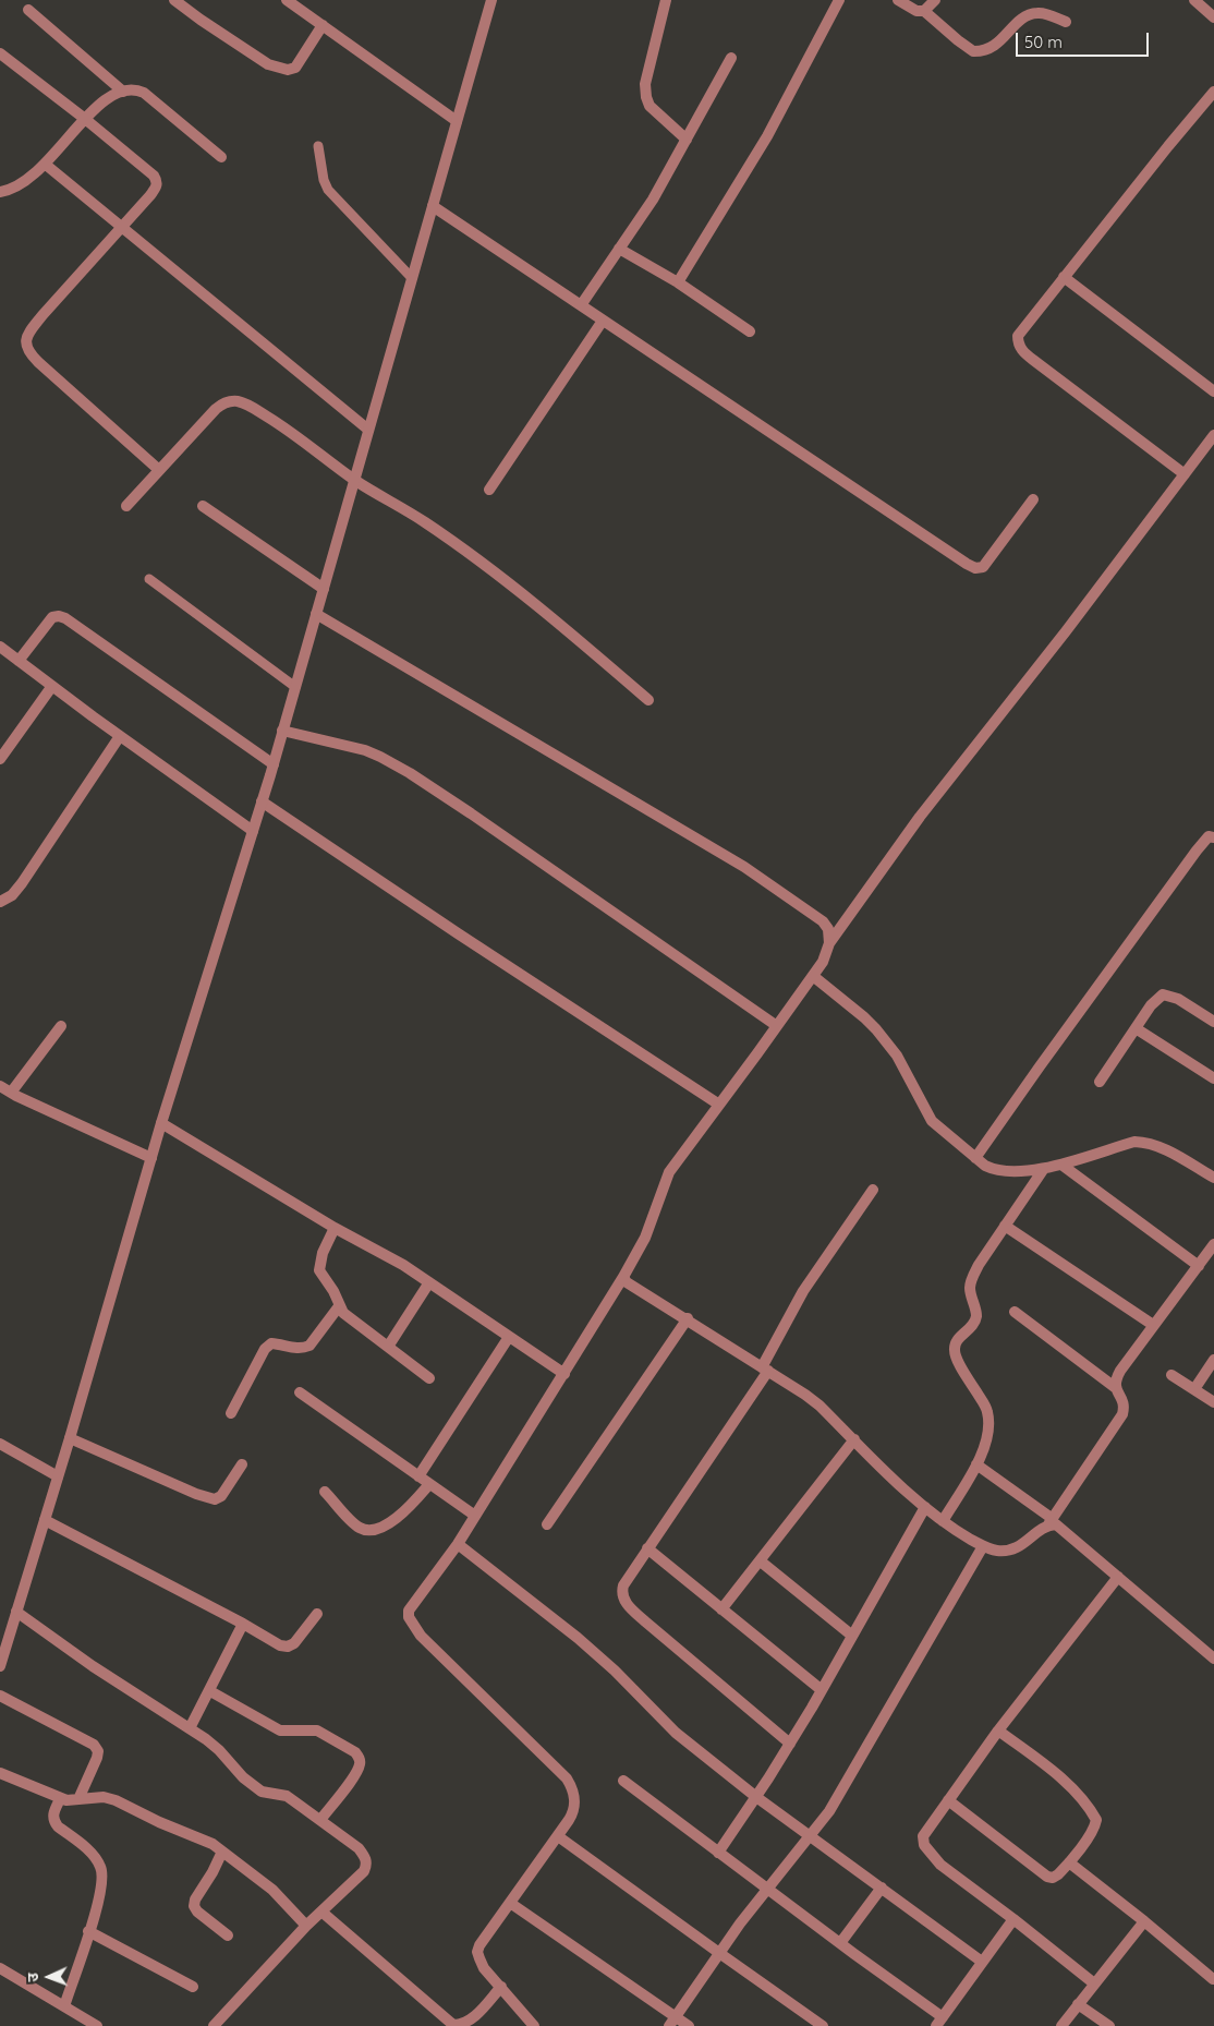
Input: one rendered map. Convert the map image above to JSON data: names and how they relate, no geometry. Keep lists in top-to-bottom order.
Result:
{
  "scale_bar": "50 m",
  "north": "left"
}
